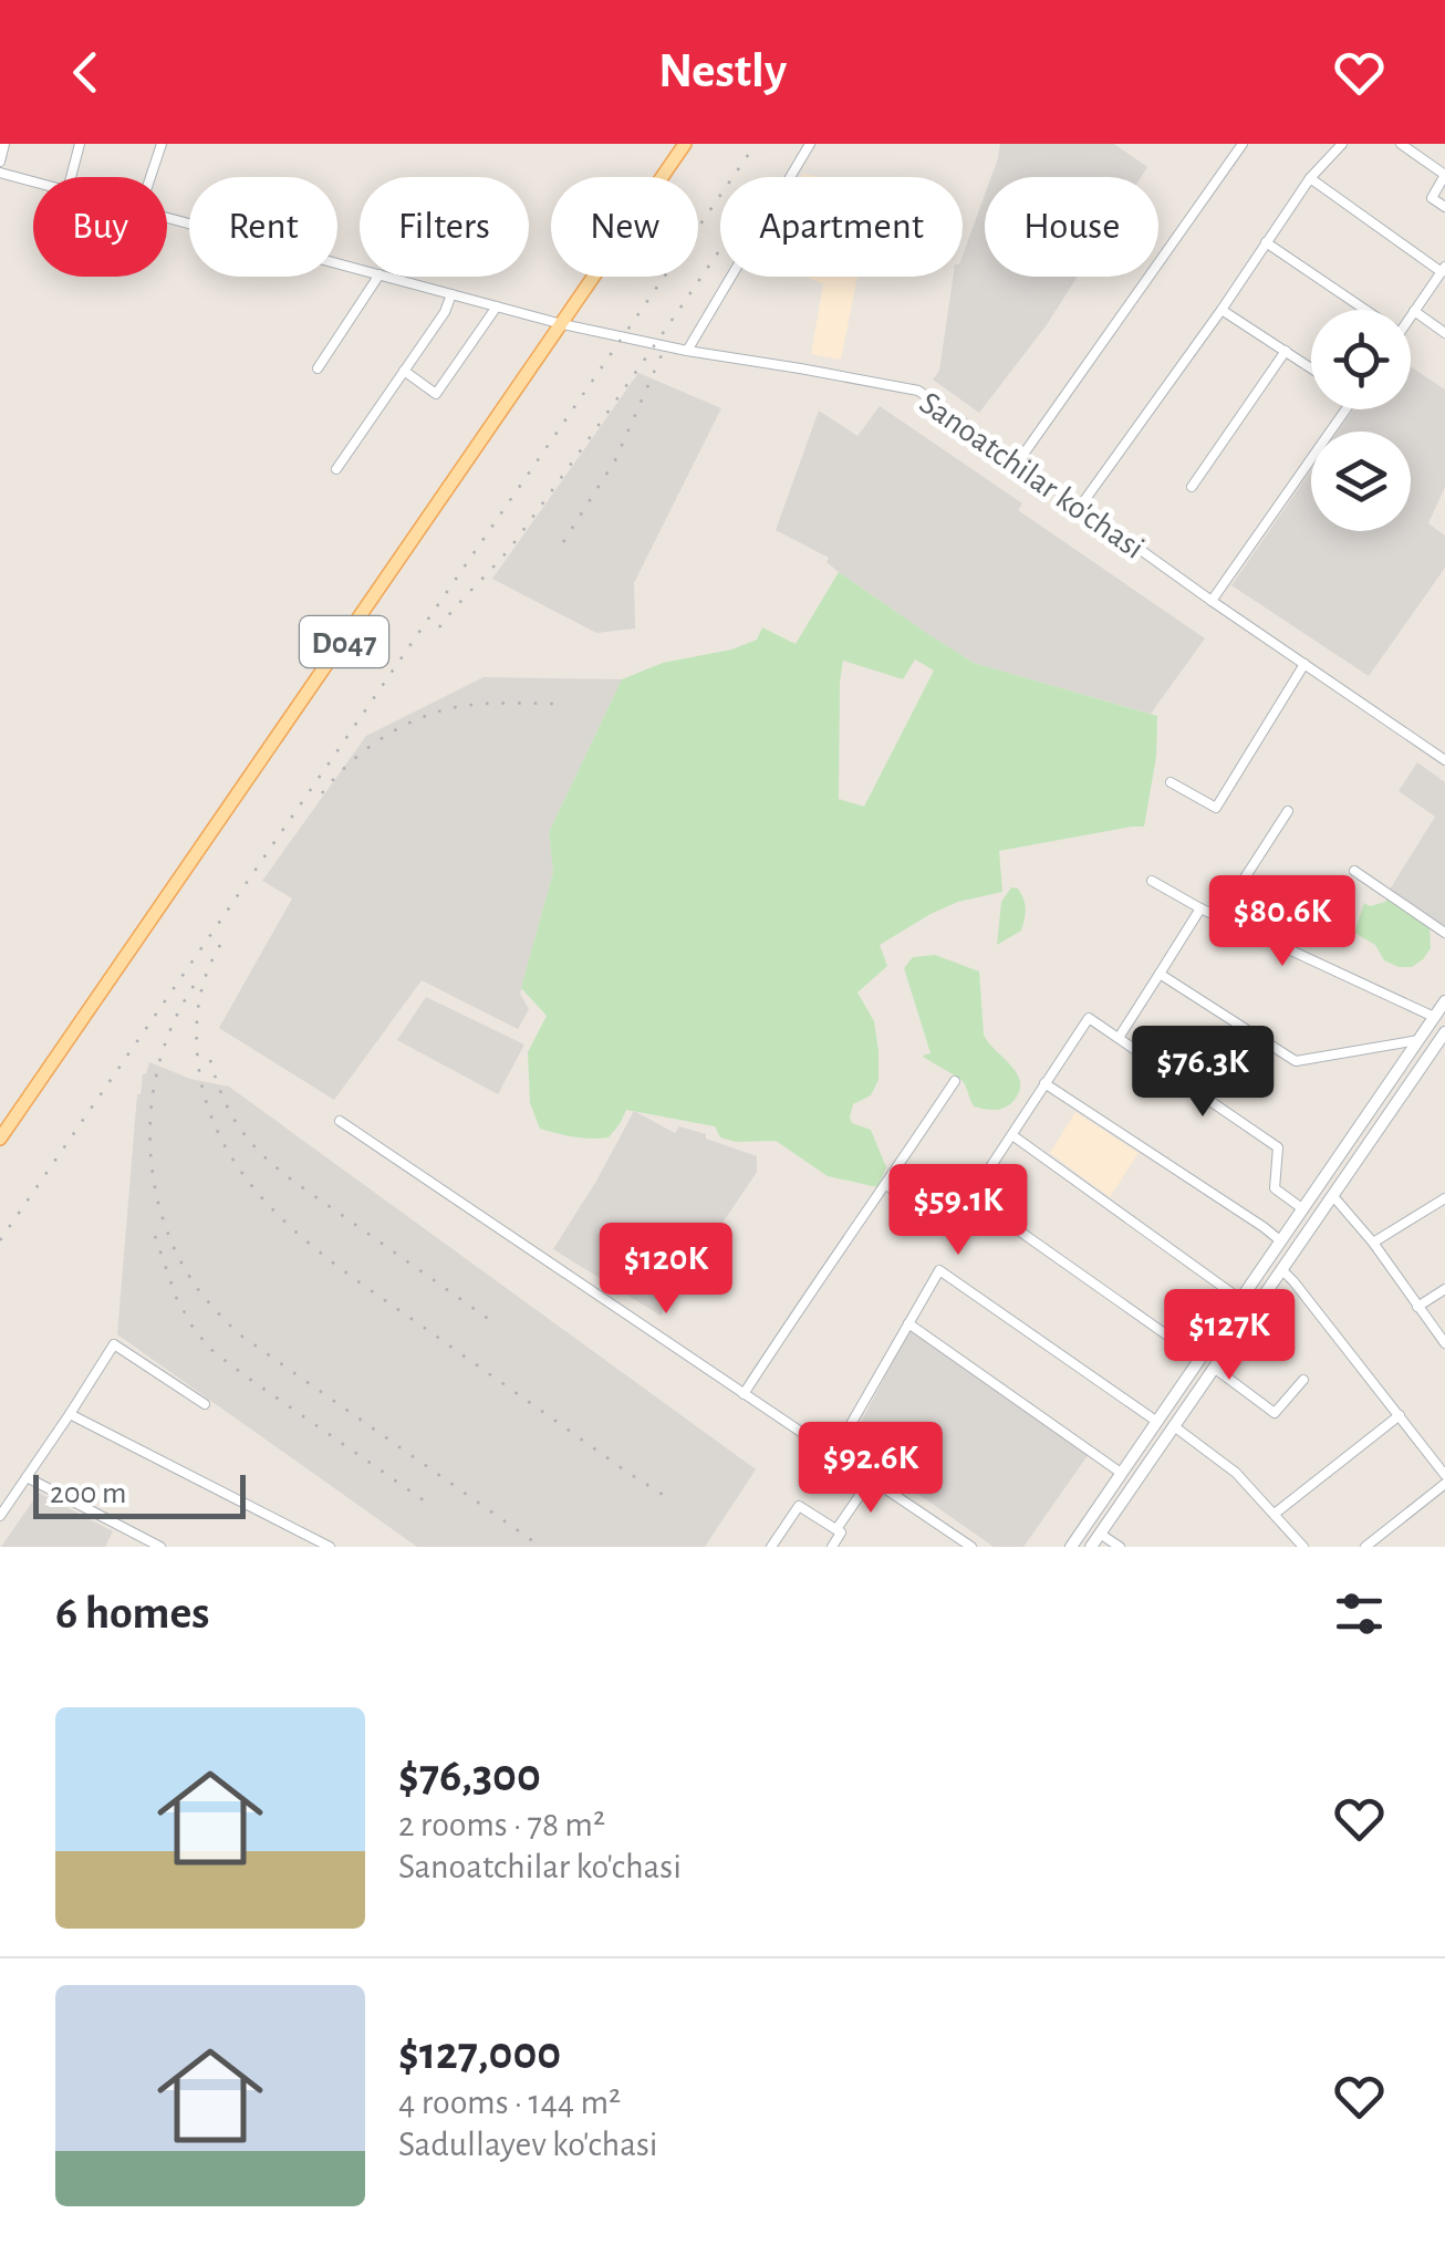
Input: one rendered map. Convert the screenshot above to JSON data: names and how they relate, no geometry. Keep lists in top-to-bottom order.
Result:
{
  "streets": {
    "main road": ["D047"],
    "street": ["Sanoatchilar ko'chasi"]
  },
  "crossings": [
    ["Sanoatchilar ko'chasi", "D047"]
  ],
  "scale_bar": "200 m",
  "page": {
    "header": "Nestly",
    "chip": [
      "Buy",
      "Rent",
      "Filters",
      "New",
      "Apartment",
      "House"
    ],
    "price": [
      "$80.6K",
      "$76.3K",
      "$59.1K",
      "$120K",
      "$127K",
      "$92.6K"
    ],
    "scale": "200 m",
    "heading": "6 homes",
    "list": [
      {
        "name": "$76,300",
        "note": "2 rooms · 78 m² · Sanoatchilar ko'chasi"
      },
      {
        "name": "$127,000",
        "note": "4 rooms · 144 m² · Sadullayev ko'chasi"
      }
    ]
  }
}
